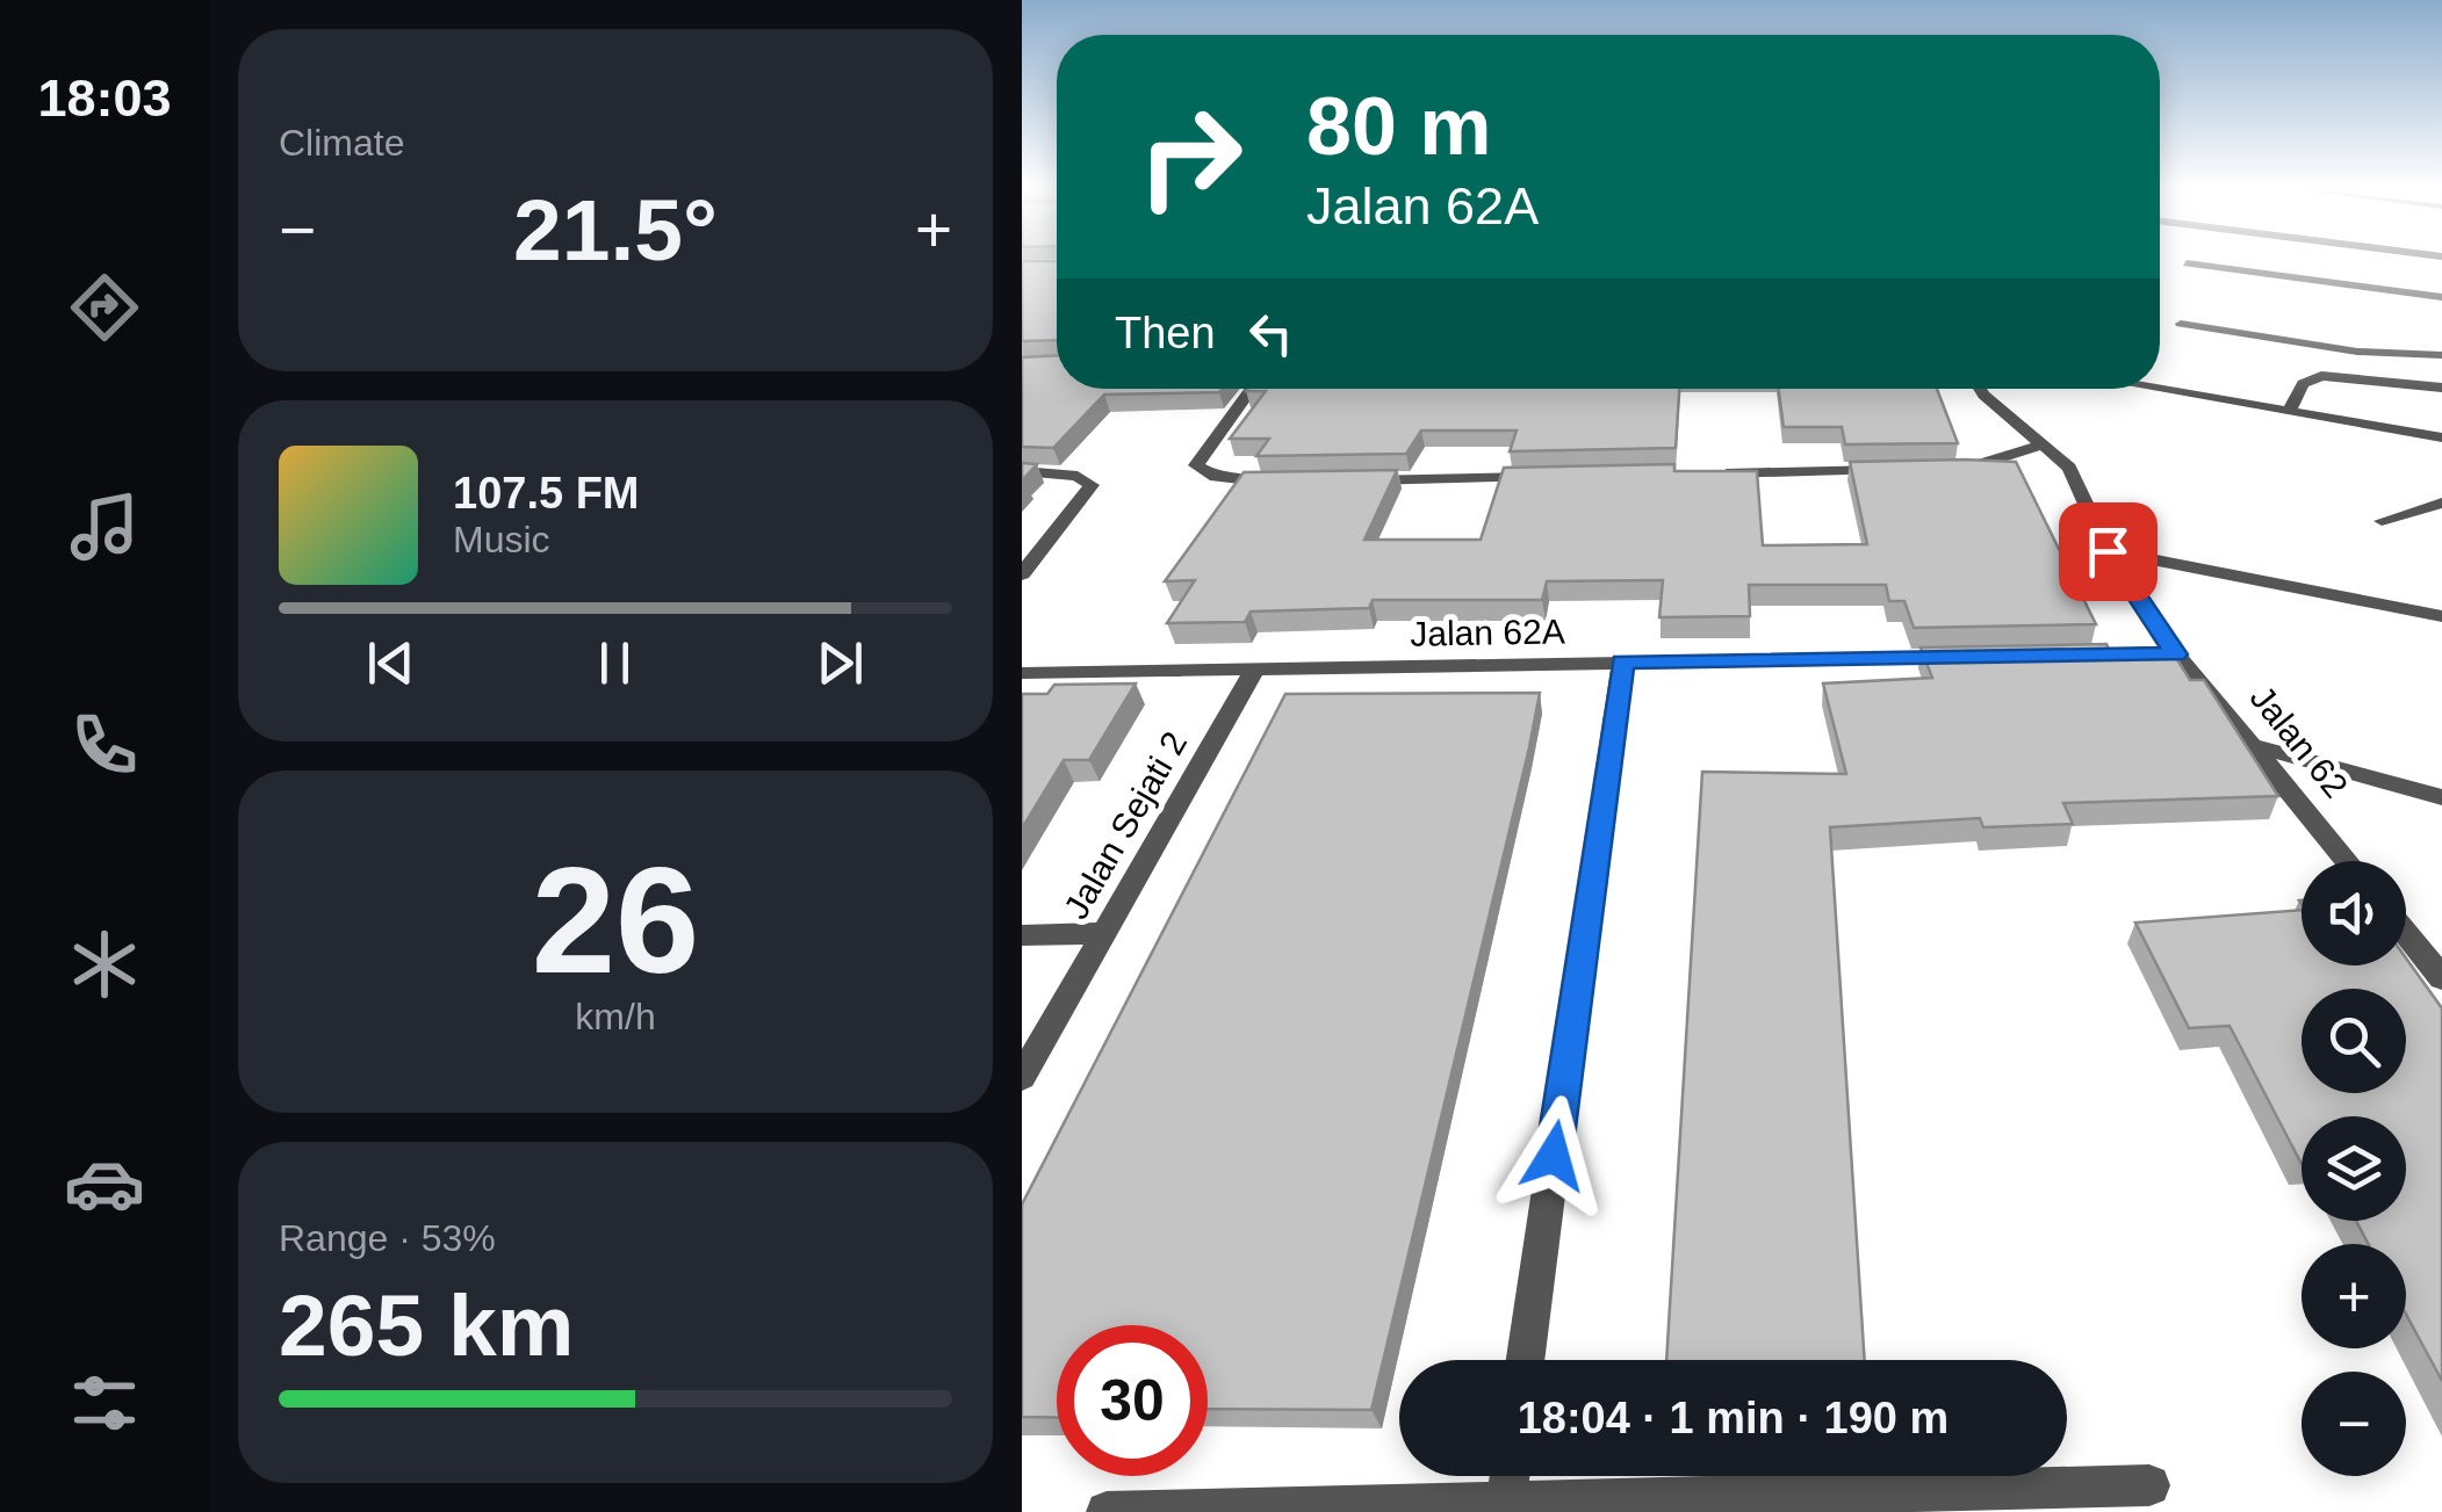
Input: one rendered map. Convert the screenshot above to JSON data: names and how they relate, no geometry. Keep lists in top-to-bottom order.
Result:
{
  "streets": {
    "street": ["Jalan 62A", "Jalan 62", "Jalan Sejati 2"]
  },
  "crossings": [
    ["Jalan 62A", "Jalan Sejati 2"]
  ],
  "page": {
    "tabs": "18:03",
    "tile": [
      "Climate",
      ["26", "km/h"],
      ["Range · 53%", "265 km"]
    ],
    "turn": ["80 m", "Jalan 62A"],
    "heat": ["−", "21.5°", "+"],
    "then": "Then",
    "song": ["107.5 FM", "Music"],
    "map_buttons": ["+", "−"],
    "limit": "30",
    "trip": "18:04 · 1 min · 190 m"
  }
}
